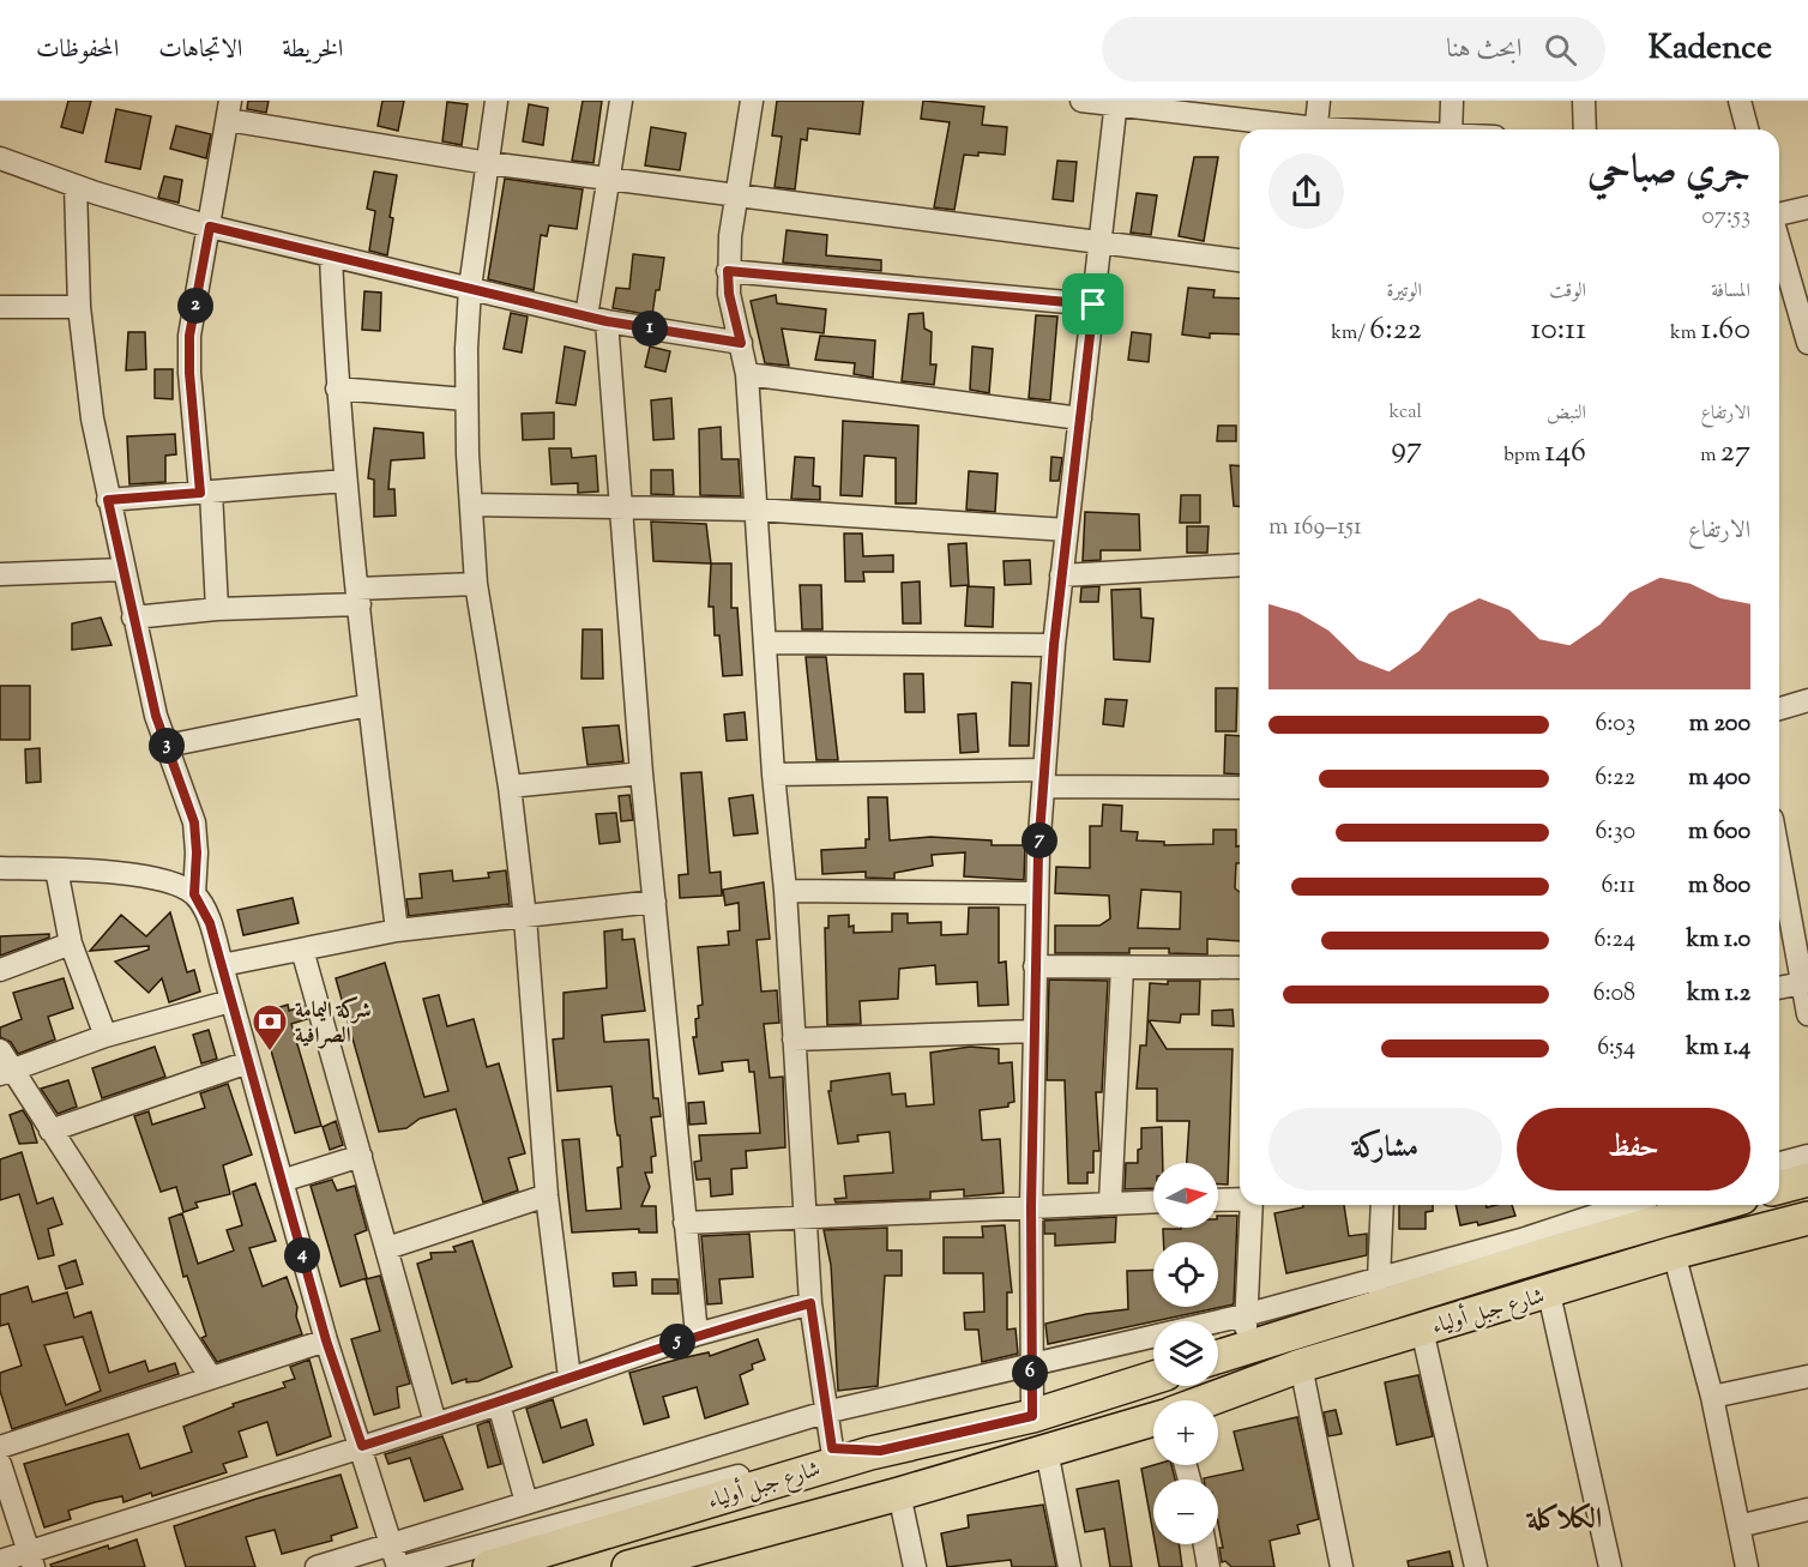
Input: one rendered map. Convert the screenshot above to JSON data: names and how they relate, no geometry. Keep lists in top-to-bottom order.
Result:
{
  "streets": {
    "main road": ["شارع جبل أولياء"]
  },
  "districts": ["الكلاكلة"],
  "places": {
    "bank": ["شركة اليمامة الصرافية"]
  },
  "north": "right",
  "page": {
    "header": "Kadence",
    "search": "ابحث هنا",
    "nav": ["الخريطة", "الاتجاهات", "المحفوظات"],
    "heading": ["جري صباحي", "07:53"],
    "stats": [
      ["المسافة", "1.60 km"],
      ["الوقت", "10:11"],
      ["الوتيرة", "6:22 /km"],
      ["الارتفاع", "27 m"],
      ["النبض", "146 bpm"],
      ["kcal", "97"]
    ],
    "pins": [
      "2",
      "1",
      "3",
      "7",
      "4",
      "5",
      "6"
    ],
    "chart": ["الارتفاع", "151–169 m"],
    "list": [
      {
        "name": "200 m",
        "note": "6:03"
      },
      {
        "name": "400 m",
        "note": "6:22"
      },
      {
        "name": "600 m",
        "note": "6:30"
      },
      {
        "name": "800 m",
        "note": "6:11"
      },
      {
        "name": "1.0 km",
        "note": "6:24"
      },
      {
        "name": "1.2 km",
        "note": "6:08"
      },
      {
        "name": "1.4 km",
        "note": "6:54"
      }
    ],
    "buttons": ["حفظ", "مشاركة"],
    "map_buttons": ["+", "−"]
  }
}
